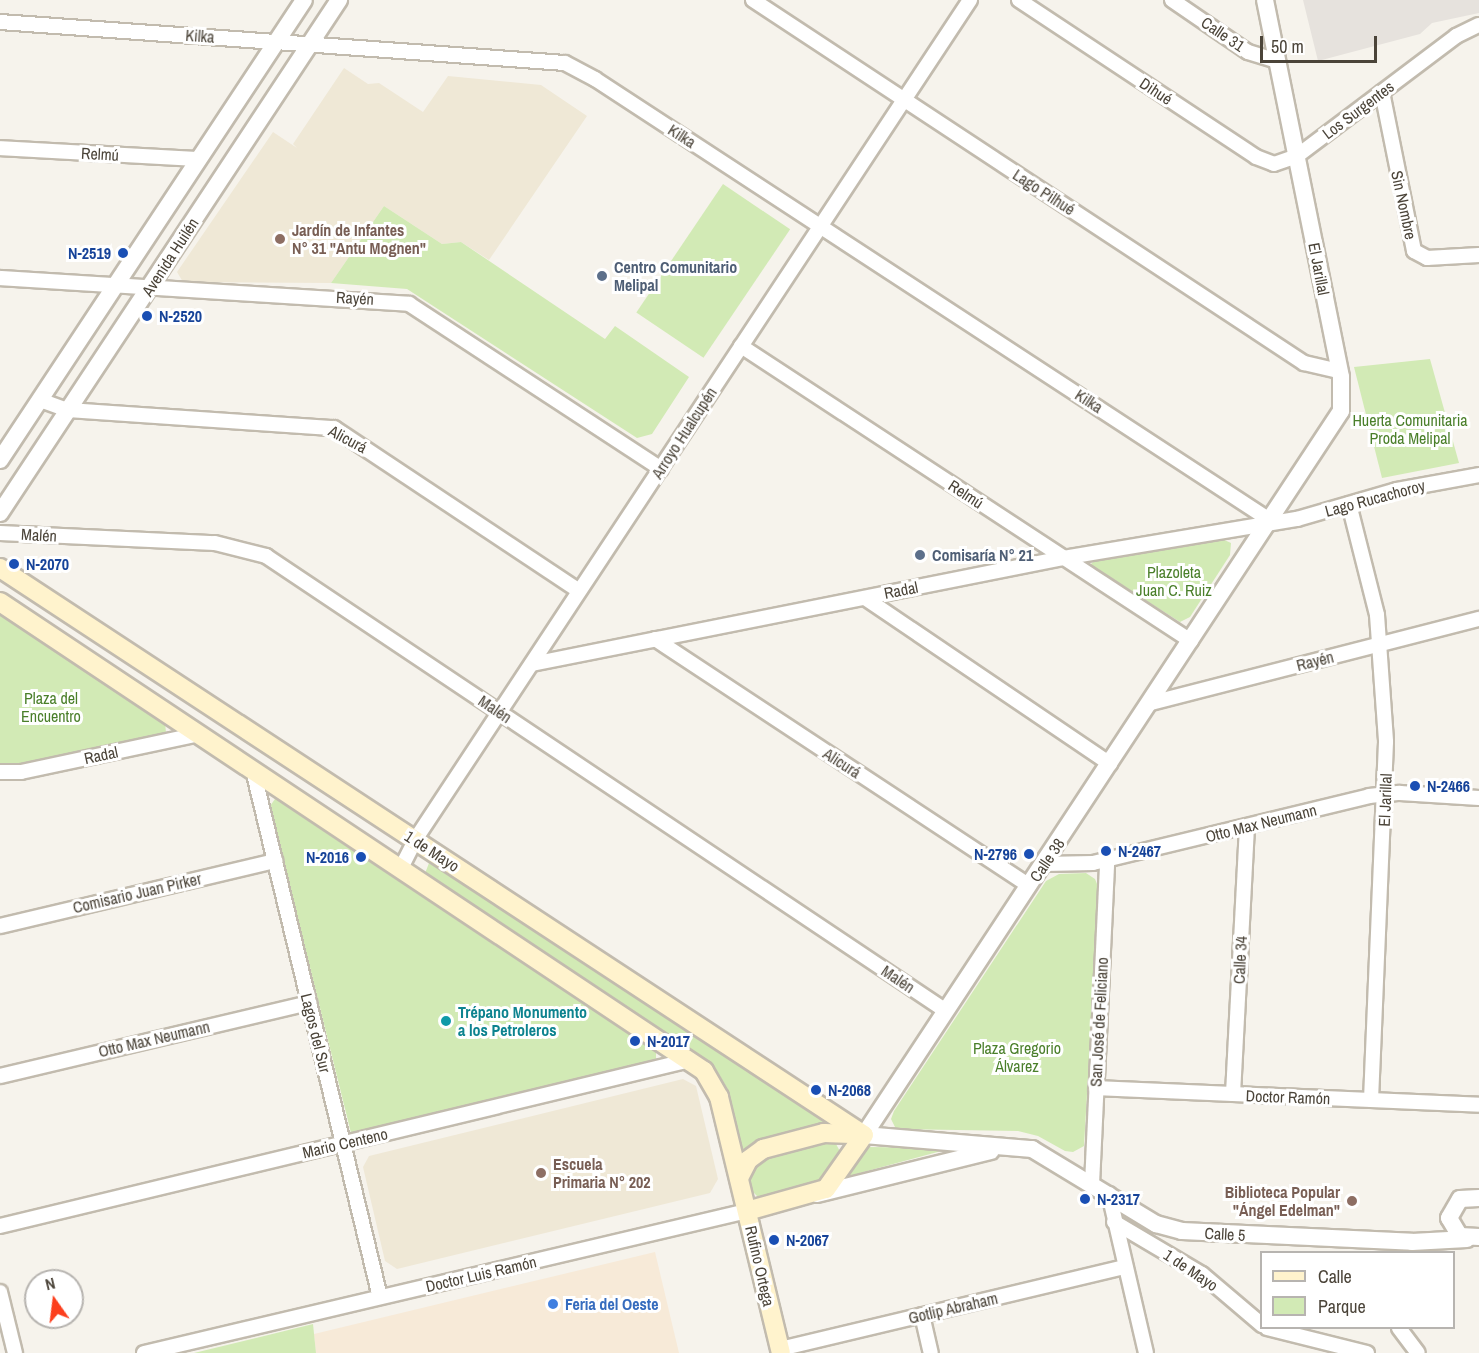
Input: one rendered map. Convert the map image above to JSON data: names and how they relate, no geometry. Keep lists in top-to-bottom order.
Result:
{
  "streets": {
    "main road": [
      "1 de Mayo",
      "Calle 38",
      "Calle 5",
      "Rufino Ortega",
      "Doctor Luis Ramón"
    ],
    "street": [
      "Calle 31",
      "Kilka",
      "Dihué",
      "Los Surgentes",
      "Relmú",
      "Lago Pilhué",
      "Sin Nombre",
      "Avenida Huilén",
      "El Jarillal",
      "Rayén",
      "Arroyo Hualcupén",
      "Alicurá",
      "Lago Rucachoroy",
      "Malén",
      "Radal",
      "Otto Max Neumann",
      "Comisario Juan Pirker",
      "Calle 34",
      "San José de Feliciano",
      "Lagos del Sur",
      "Doctor Ramón",
      "Mario Centeno",
      "Gotlip Abraham"
    ]
  },
  "crossings": [
    ["Calle 31", "El Jarillal"],
    ["Kilka", "Avenida Huilén"],
    ["Kilka", "El Jarillal"],
    ["Kilka", "Arroyo Hualcupén"],
    ["Kilka", "Lago Rucachoroy"],
    ["Kilka", "Radal"],
    ["Kilka", "Calle 38"],
    ["Dihué", "Los Surgentes"],
    ["Dihué", "El Jarillal"],
    ["Los Surgentes", "Sin Nombre"],
    ["Los Surgentes", "El Jarillal"],
    ["Relmú", "Avenida Huilén"],
    ["Relmú", "Arroyo Hualcupén"],
    ["Relmú", "Radal"],
    ["Relmú", "Calle 38"],
    ["Lago Pilhué", "El Jarillal"],
    ["Lago Pilhué", "Arroyo Hualcupén"],
    ["Avenida Huilén", "Rayén"],
    ["Avenida Huilén", "Alicurá"],
    ["El Jarillal", "Rayén"],
    ["El Jarillal", "Lago Rucachoroy"],
    ["El Jarillal", "Radal"],
    ["El Jarillal", "Otto Max Neumann"],
    ["El Jarillal", "Calle 38"],
    ["El Jarillal", "Doctor Ramón"],
    ["Rayén", "Arroyo Hualcupén"],
    ["Rayén", "Calle 38"],
    ["Arroyo Hualcupén", "Alicurá"],
    ["Arroyo Hualcupén", "Malén"],
    ["Arroyo Hualcupén", "Radal"],
    ["Arroyo Hualcupén", "1 de Mayo"],
    ["Alicurá", "Radal"],
    ["Alicurá", "Calle 38"],
    ["Lago Rucachoroy", "Radal"],
    ["Lago Rucachoroy", "Calle 38"],
    ["Malén", "Calle 38"],
    ["Radal", "1 de Mayo"],
    ["Radal", "Calle 38"],
    ["Otto Max Neumann", "Calle 38"],
    ["Otto Max Neumann", "Calle 34"],
    ["Otto Max Neumann", "San José de Feliciano"],
    ["Otto Max Neumann", "Lagos del Sur"],
    ["1 de Mayo", "Calle 38"],
    ["1 de Mayo", "Lagos del Sur"],
    ["1 de Mayo", "Mario Centeno"],
    ["1 de Mayo", "Calle 5"],
    ["1 de Mayo", "Rufino Ortega"],
    ["Calle 38", "Calle 5"],
    ["Calle 38", "Doctor Luis Ramón"],
    ["Comisario Juan Pirker", "Lagos del Sur"],
    ["Calle 34", "Doctor Ramón"],
    ["San José de Feliciano", "Doctor Ramón"],
    ["San José de Feliciano", "Calle 5"],
    ["Lagos del Sur", "Mario Centeno"],
    ["Lagos del Sur", "Doctor Luis Ramón"],
    ["Calle 5", "Rufino Ortega"],
    ["Calle 5", "Doctor Luis Ramón"],
    ["Rufino Ortega", "Doctor Luis Ramón"],
    ["Rufino Ortega", "Gotlip Abraham"]
  ],
  "parks": [
    "Huerta Comunitaria Proda Melipal",
    "Plazoleta Juan C. Ruiz",
    "Plaza del Encuentro",
    "Plaza Gregorio Álvarez"
  ],
  "places": [
    "Jardín de Infantes N° 31 \"Antu Mognen\"",
    "N-2519",
    "Centro Comunitario Melipal",
    "N-2520",
    "Comisaría N° 21",
    "N-2070",
    "N-2466",
    "N-2467",
    "N-2796",
    "N-2016",
    "Trépano Monumento a los Petroleros",
    "N-2017",
    "N-2068",
    "Escuela Primaria N° 202",
    "N-2317",
    "Biblioteca Popular \"Ángel Edelman\"",
    "N-2067",
    "Feria del Oeste"
  ],
  "legend": ["Calle", "Parque"],
  "scale_bar": "50 m",
  "north": "top"
}
